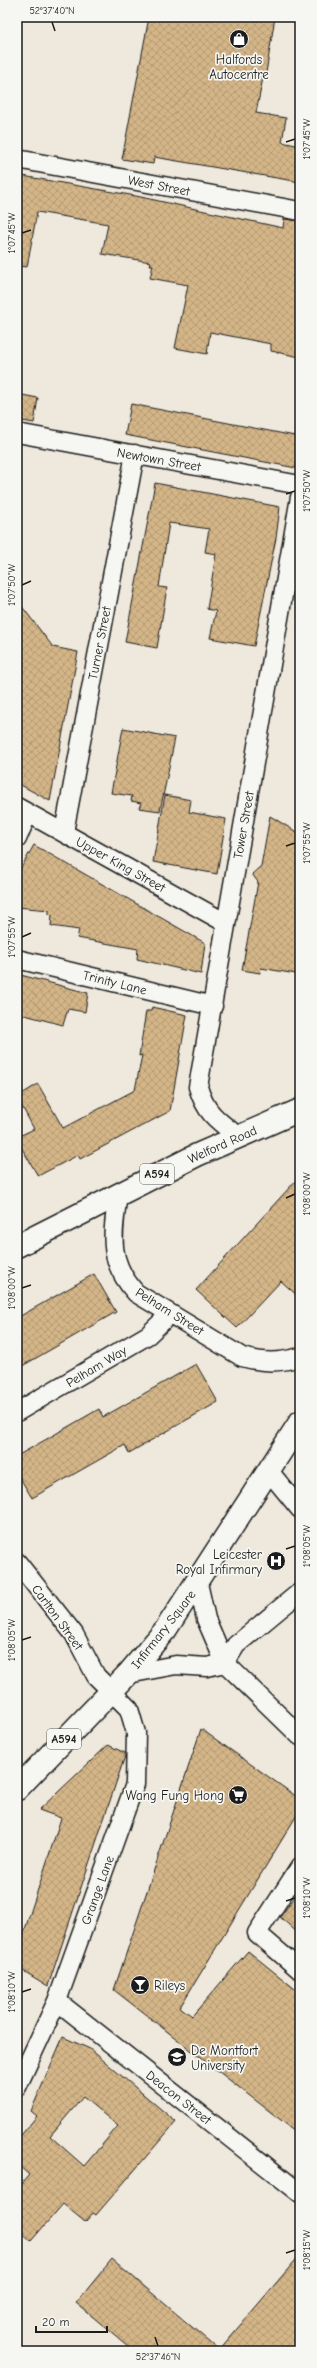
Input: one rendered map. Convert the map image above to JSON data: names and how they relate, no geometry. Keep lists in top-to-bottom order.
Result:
{
  "streets": {
    "main road": ["Welford Road", "A594", "Infirmary Square"],
    "street": [
      "West Street",
      "Newtown Street",
      "Turner Street",
      "Tower Street",
      "Upper King Street",
      "Trinity Lane",
      "Pelham Street",
      "Pelham Way",
      "Carlton Street",
      "Grange Lane",
      "Deacon Street"
    ]
  },
  "crossings": [
    ["Newtown Street", "Turner Street"],
    ["Turner Street", "Upper King Street"],
    ["Tower Street", "Upper King Street"],
    ["Tower Street", "Trinity Lane"],
    ["Tower Street", "Welford Road"],
    ["Welford Road", "Pelham Street"],
    ["A594", "Carlton Street"],
    ["A594", "Infirmary Square"],
    ["A594", "Grange Lane"],
    ["Pelham Street", "Pelham Way"],
    ["Carlton Street", "Infirmary Square"],
    ["Carlton Street", "Grange Lane"],
    ["Infirmary Square", "Grange Lane"],
    ["Grange Lane", "Deacon Street"]
  ],
  "places": {
    "shop": ["Halfords Autocentre"],
    "hospital": ["Leicester Royal Infirmary"],
    "supermarket": ["Wang Fung Hong"],
    "bar": ["Rileys"],
    "school or university": ["De Montfort University"]
  },
  "scale_bar": "20 m",
  "coordinates": [
    "52°37'40\"N",
    "1°07'45\"W",
    "1°07'50\"W",
    "1°07'55\"W",
    "1°08'00\"W",
    "1°08'05\"W",
    "1°08'10\"W",
    "1°08'15\"W",
    "52°37'46\"N"
  ]
}
